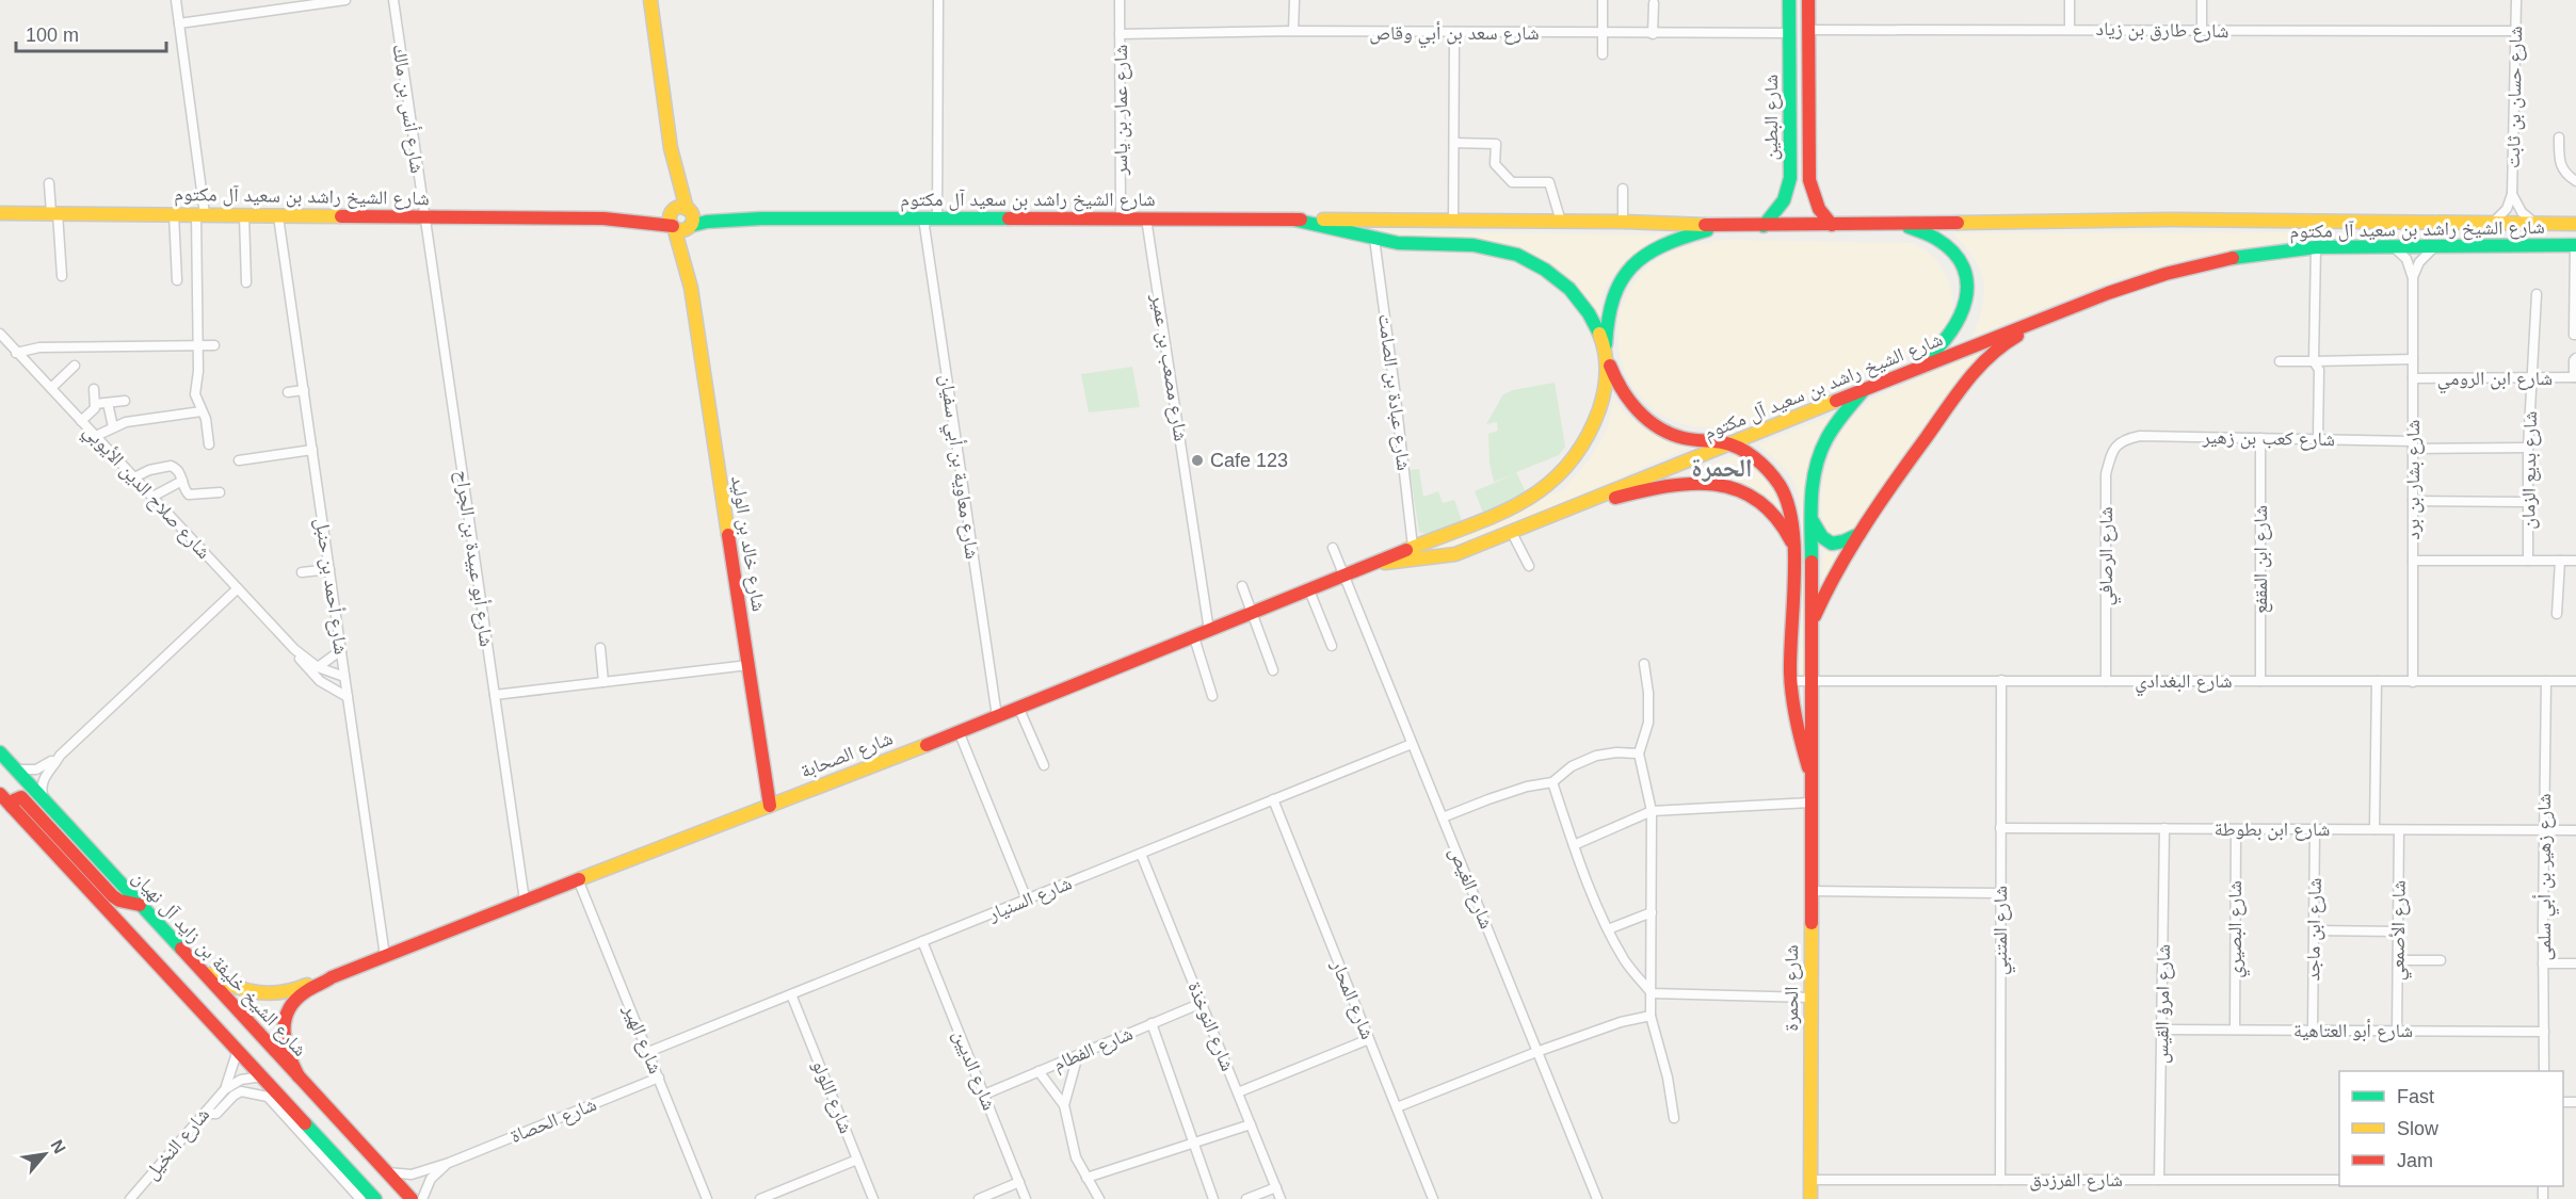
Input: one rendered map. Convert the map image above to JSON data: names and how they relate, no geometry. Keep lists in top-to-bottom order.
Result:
{
  "streets": {
    "street": [
      "شارع طارق بن زياد",
      "شارع سعد بن أبي وقاص",
      "شارع حسان بن ثابت",
      "شارع أنس بن مالك",
      "شارع عمار بن ياسر",
      "شارع البطين",
      "شارع الشيخ راشد بن سعيد آل مكتوم",
      "شارع مصعب بن عمير",
      "شارع ابن الرومي",
      "شارع عبادة بن الصامت",
      "شارع كعب بن زهير",
      "شارع معاوية بن أبي سفيان",
      "شارع بديع الزمان",
      "شارع بشار بن برد",
      "شارع صلاح الدين الأيوبي",
      "شارع خالد بن الوليد",
      "شارع الرصافي",
      "شارع أبو عبيدة بن الجراح",
      "شارع ابن المقفع",
      "شارع أحمد بن حنبل",
      "شارع البغدادي",
      "شارع الصحابة",
      "شارع ابن بطوطة",
      "شارع زهير بن أبي سلمى",
      "شارع الغيص",
      "شارع السنيار",
      "شارع البصيري",
      "شارع ابن ماجد",
      "شارع المتنبي",
      "شارع الأصمعي",
      "شارع الشيخ خليفة بن زايد آل نهيان",
      "شارع الحمرة",
      "شارع المحار",
      "شارع امرؤ القيس",
      "شارع النوخذة",
      "شارع أبو العتاهية",
      "شارع الهير",
      "شارع الفطام",
      "شارع الديين",
      "شارع اللولو",
      "شارع الحصاة",
      "شارع النخيل",
      "شارع الفرزدق"
    ]
  },
  "crossings": [
    ["شارع طارق بن زياد", "شارع حسان بن ثابت"],
    ["شارع طارق بن زياد", "شارع البطين"],
    ["شارع سعد بن أبي وقاص", "شارع عمار بن ياسر"],
    ["شارع سعد بن أبي وقاص", "شارع البطين"],
    ["شارع حسان بن ثابت", "شارع الشيخ راشد بن سعيد آل مكتوم"],
    ["شارع أنس بن مالك", "شارع الشيخ راشد بن سعيد آل مكتوم"],
    ["شارع أنس بن مالك", "شارع أبو عبيدة بن الجراح"],
    ["شارع عمار بن ياسر", "شارع الشيخ راشد بن سعيد آل مكتوم"],
    ["شارع البطين", "شارع الشيخ راشد بن سعيد آل مكتوم"],
    ["شارع الشيخ راشد بن سعيد آل مكتوم", "شارع مصعب بن عمير"],
    ["شارع الشيخ راشد بن سعيد آل مكتوم", "شارع عبادة بن الصامت"],
    ["شارع الشيخ راشد بن سعيد آل مكتوم", "شارع معاوية بن أبي سفيان"],
    ["شارع الشيخ راشد بن سعيد آل مكتوم", "شارع بشار بن برد"],
    ["شارع الشيخ راشد بن سعيد آل مكتوم", "شارع خالد بن الوليد"],
    ["شارع الشيخ راشد بن سعيد آل مكتوم", "شارع أبو عبيدة بن الجراح"],
    ["شارع الشيخ راشد بن سعيد آل مكتوم", "شارع أحمد بن حنبل"],
    ["شارع الشيخ راشد بن سعيد آل مكتوم", "شارع الصحابة"],
    ["شارع الشيخ راشد بن سعيد آل مكتوم", "شارع الحمرة"],
    ["شارع مصعب بن عمير", "شارع الصحابة"],
    ["شارع ابن الرومي", "شارع بديع الزمان"],
    ["شارع ابن الرومي", "شارع بشار بن برد"],
    ["شارع كعب بن زهير", "شارع بديع الزمان"],
    ["شارع كعب بن زهير", "شارع بشار بن برد"],
    ["شارع كعب بن زهير", "شارع الرصافي"],
    ["شارع كعب بن زهير", "شارع ابن المقفع"],
    ["شارع معاوية بن أبي سفيان", "شارع الصحابة"],
    ["شارع بشار بن برد", "شارع البغدادي"],
    ["شارع صلاح الدين الأيوبي", "شارع أحمد بن حنبل"],
    ["شارع خالد بن الوليد", "شارع الصحابة"],
    ["شارع الرصافي", "شارع البغدادي"],
    ["شارع أبو عبيدة بن الجراح", "شارع الصحابة"],
    ["شارع ابن المقفع", "شارع البغدادي"],
    ["شارع أحمد بن حنبل", "شارع الصحابة"],
    ["شارع البغدادي", "شارع زهير بن أبي سلمى"],
    ["شارع البغدادي", "شارع المتنبي"],
    ["شارع البغدادي", "شارع الحمرة"],
    ["شارع الصحابة", "شارع الغيص"],
    ["شارع الصحابة", "شارع الشيخ خليفة بن زايد آل نهيان"],
    ["شارع الصحابة", "شارع الهير"],
    ["شارع ابن بطوطة", "شارع زهير بن أبي سلمى"],
    ["شارع ابن بطوطة", "شارع البصيري"],
    ["شارع ابن بطوطة", "شارع ابن ماجد"],
    ["شارع ابن بطوطة", "شارع المتنبي"],
    ["شارع ابن بطوطة", "شارع الأصمعي"],
    ["شارع ابن بطوطة", "شارع امرؤ القيس"],
    ["شارع زهير بن أبي سلمى", "شارع أبو العتاهية"],
    ["شارع الغيص", "شارع السنيار"],
    ["شارع السنيار", "شارع المحار"],
    ["شارع السنيار", "شارع النوخذة"],
    ["شارع السنيار", "شارع الهير"],
    ["شارع السنيار", "شارع الديين"],
    ["شارع السنيار", "شارع اللولو"],
    ["شارع البصيري", "شارع أبو العتاهية"],
    ["شارع ابن ماجد", "شارع أبو العتاهية"],
    ["شارع المتنبي", "شارع الفرزدق"],
    ["شارع الأصمعي", "شارع أبو العتاهية"],
    ["شارع الشيخ خليفة بن زايد آل نهيان", "شارع الحصاة"],
    ["شارع الحمرة", "شارع الفرزدق"],
    ["شارع امرؤ القيس", "شارع أبو العتاهية"],
    ["شارع امرؤ القيس", "شارع الفرزدق"],
    ["شارع النوخذة", "شارع الفطام"],
    ["شارع الهير", "شارع الحصاة"],
    ["شارع الفطام", "شارع الديين"]
  ],
  "districts": ["الحمرة"],
  "places": ["Cafe 123"],
  "legend": ["Fast", "Slow", "Jam"],
  "scale_bar": "100 m",
  "north": "top right"
}
